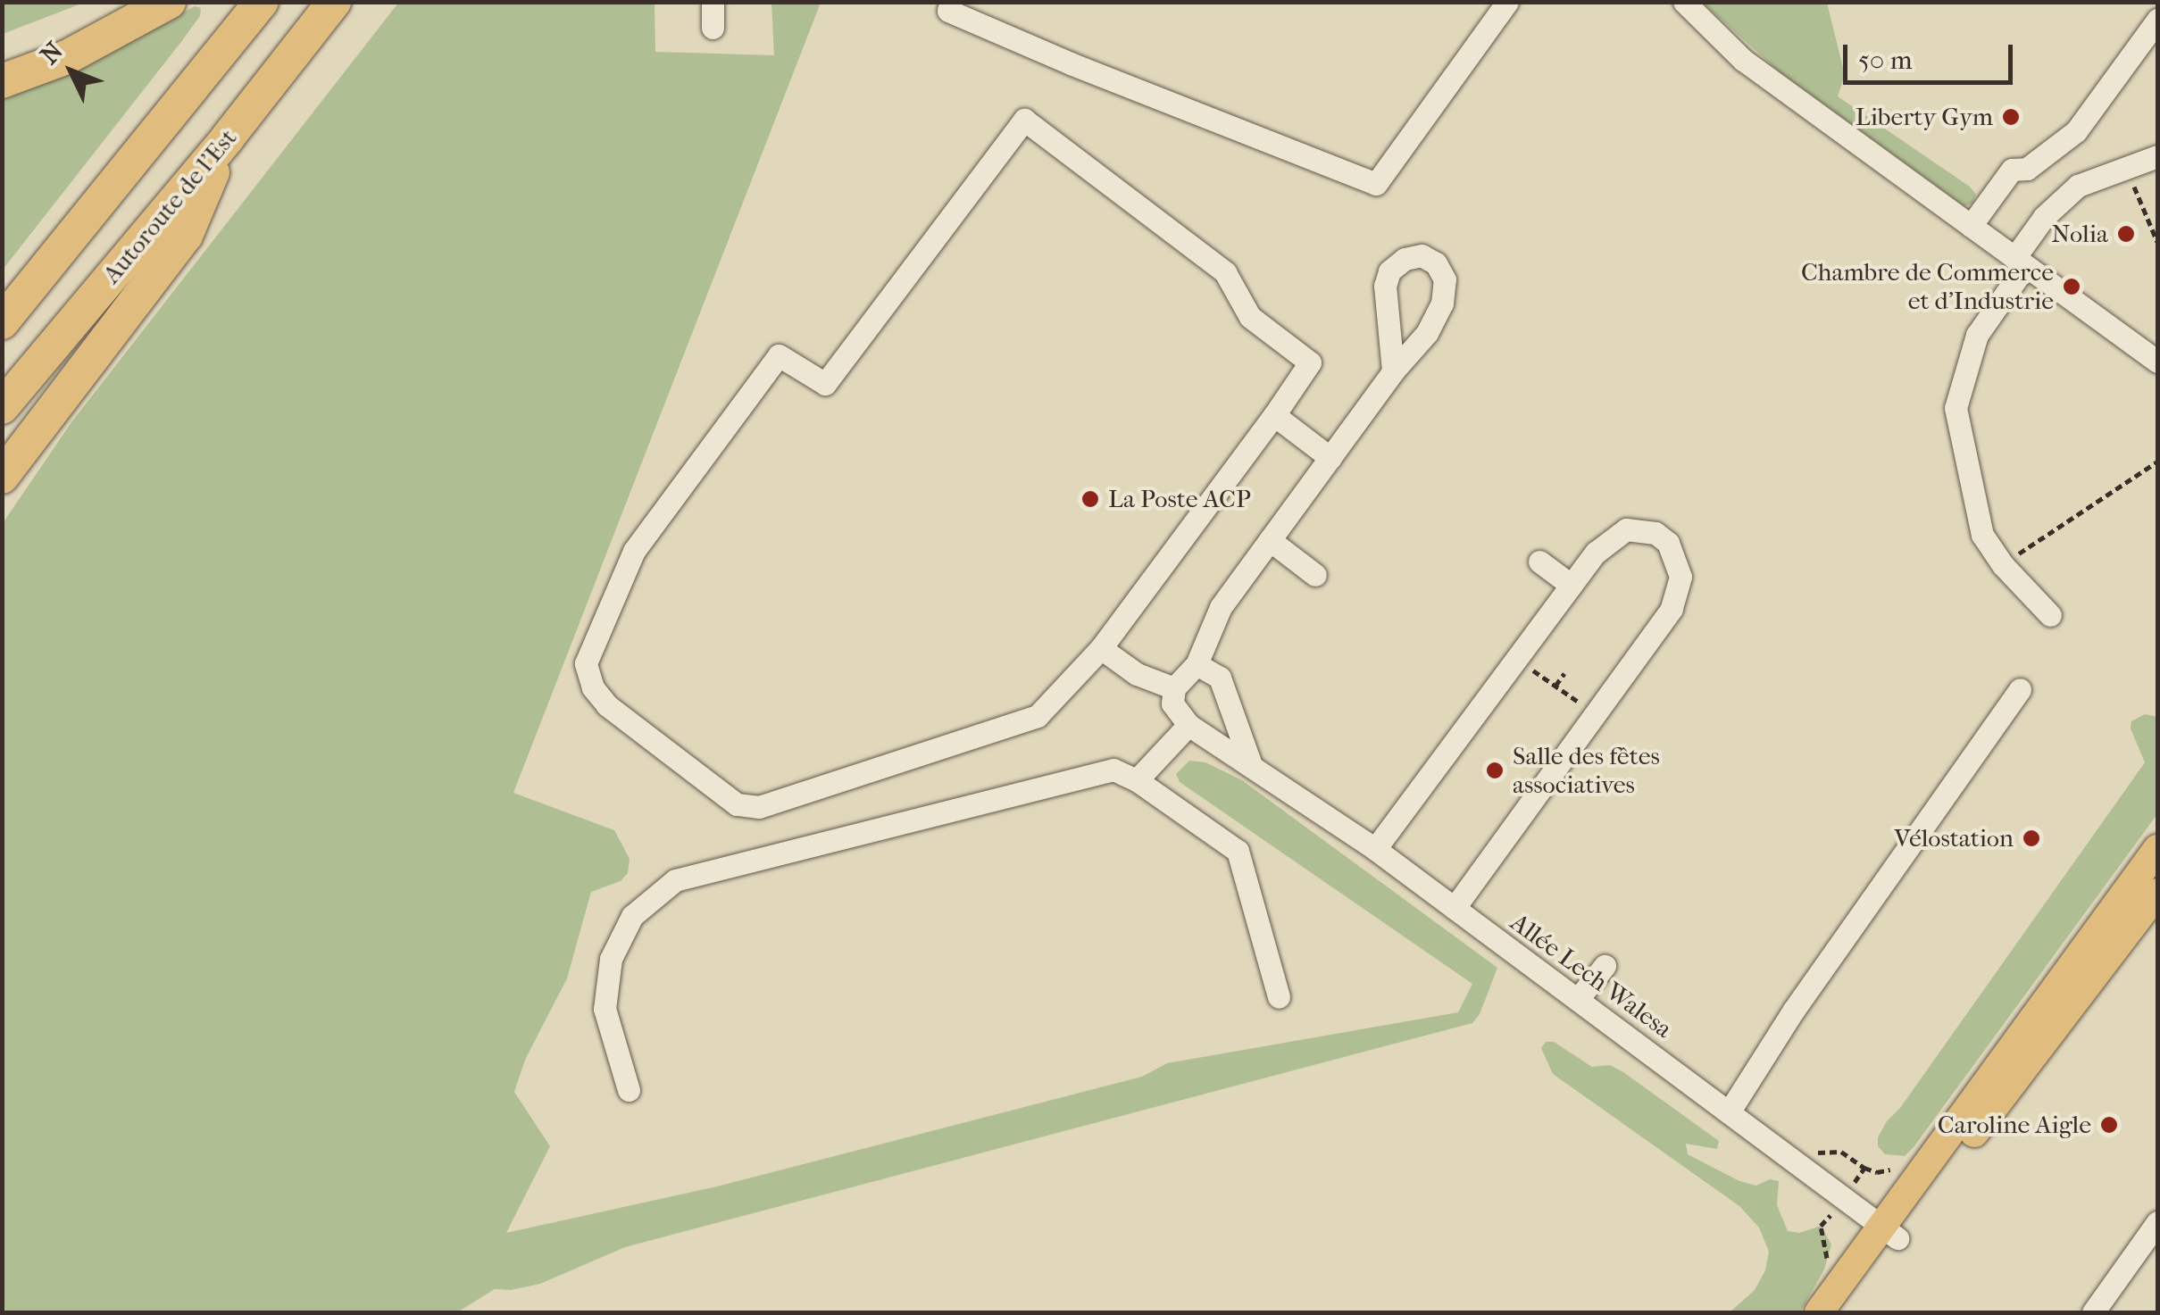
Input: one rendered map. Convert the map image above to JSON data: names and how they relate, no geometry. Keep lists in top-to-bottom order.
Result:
{
  "streets": {
    "highway": ["Autoroute de l’Est"],
    "street": ["Allée Lech Walesa"]
  },
  "places": [
    "Liberty Gym",
    "Nolia",
    "Chambre de Commerce et d'Industrie",
    "La Poste ACP",
    "Salle des fêtes associatives",
    "Vélostation",
    "Caroline Aigle"
  ],
  "scale_bar": "50 m",
  "north": "top left"
}
